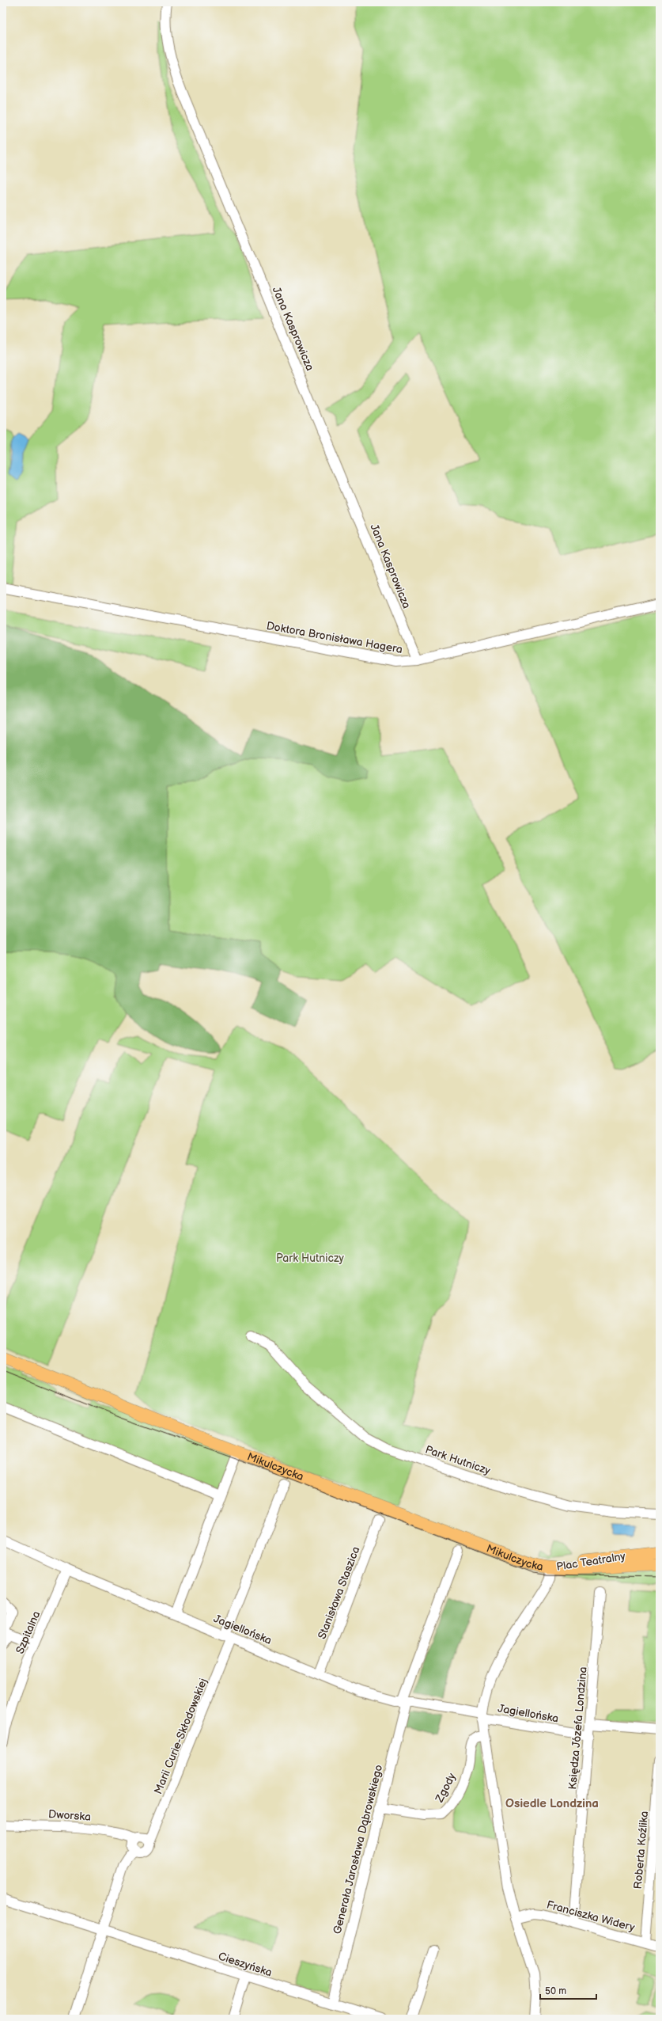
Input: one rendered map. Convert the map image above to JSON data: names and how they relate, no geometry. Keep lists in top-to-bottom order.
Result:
{
  "streets": {
    "main road": ["Mikulczycka", "Plac Teatralny"],
    "street": [
      "Jana Kasprowicza",
      "Doktora Bronisława Hagera",
      "Park Hutniczy",
      "Stanisława Staszica",
      "Jagiellońska",
      "Szpitalna",
      "Księdza Józefa Londzina",
      "Marii Curie-Skłodowskiej",
      "Zgody",
      "Dworska",
      "Generała Jarosława Dąbrowskiego",
      "Roberta Koźlika",
      "Franciszka Widery",
      "Cieszyńska"
    ]
  },
  "crossings": [
    ["Jana Kasprowicza", "Doktora Bronisława Hagera"],
    ["Mikulczycka", "Plac Teatralny"],
    ["Stanisława Staszica", "Jagiellońska"],
    ["Jagiellońska", "Szpitalna"],
    ["Jagiellońska", "Księdza Józefa Londzina"],
    ["Jagiellońska", "Marii Curie-Skłodowskiej"],
    ["Jagiellońska", "Generała Jarosława Dąbrowskiego"],
    ["Księdza Józefa Londzina", "Franciszka Widery"],
    ["Marii Curie-Skłodowskiej", "Dworska"],
    ["Marii Curie-Skłodowskiej", "Cieszyńska"],
    ["Zgody", "Generała Jarosława Dąbrowskiego"],
    ["Generała Jarosława Dąbrowskiego", "Cieszyńska"],
    ["Roberta Koźlika", "Franciszka Widery"]
  ],
  "districts": ["Osiedle Londzina"],
  "parks": ["Park Hutniczy"],
  "scale_bar": "50 m"
}
